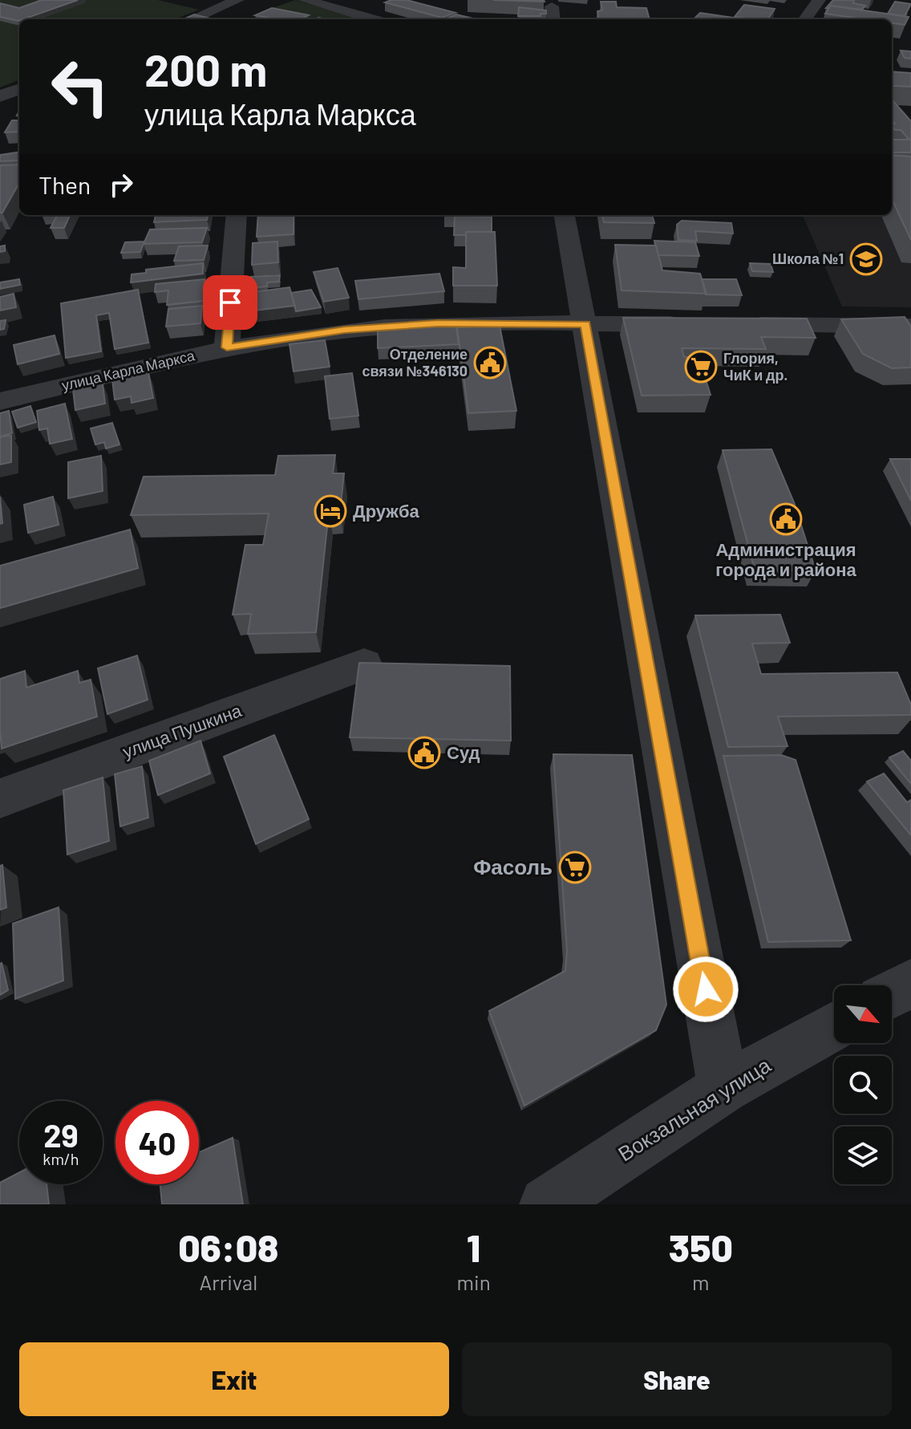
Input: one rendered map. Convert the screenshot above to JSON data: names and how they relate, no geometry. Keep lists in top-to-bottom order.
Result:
{
  "streets": {
    "street": ["улица Карла Маркса", "улица Пушкина", "Вокзальная улица"]
  },
  "places": {
    "school or university": ["Школа №1"],
    "public building": ["Отделение связи №346130", "Администрация города и района", "Суд"],
    "supermarket": ["Глория, ЧиК и др.", "Фасоль"],
    "hotel": ["Дружба"]
  },
  "north": "bottom right",
  "page": {
    "turn": ["200 m", "улица Карла Маркса"],
    "then": "Then",
    "speed": "29 km/h",
    "limit": "40",
    "eta": [
      "06:08",
      "Arrival",
      "1",
      "min",
      "350",
      "m"
    ],
    "buttons": ["Exit", "Share"]
  }
}
